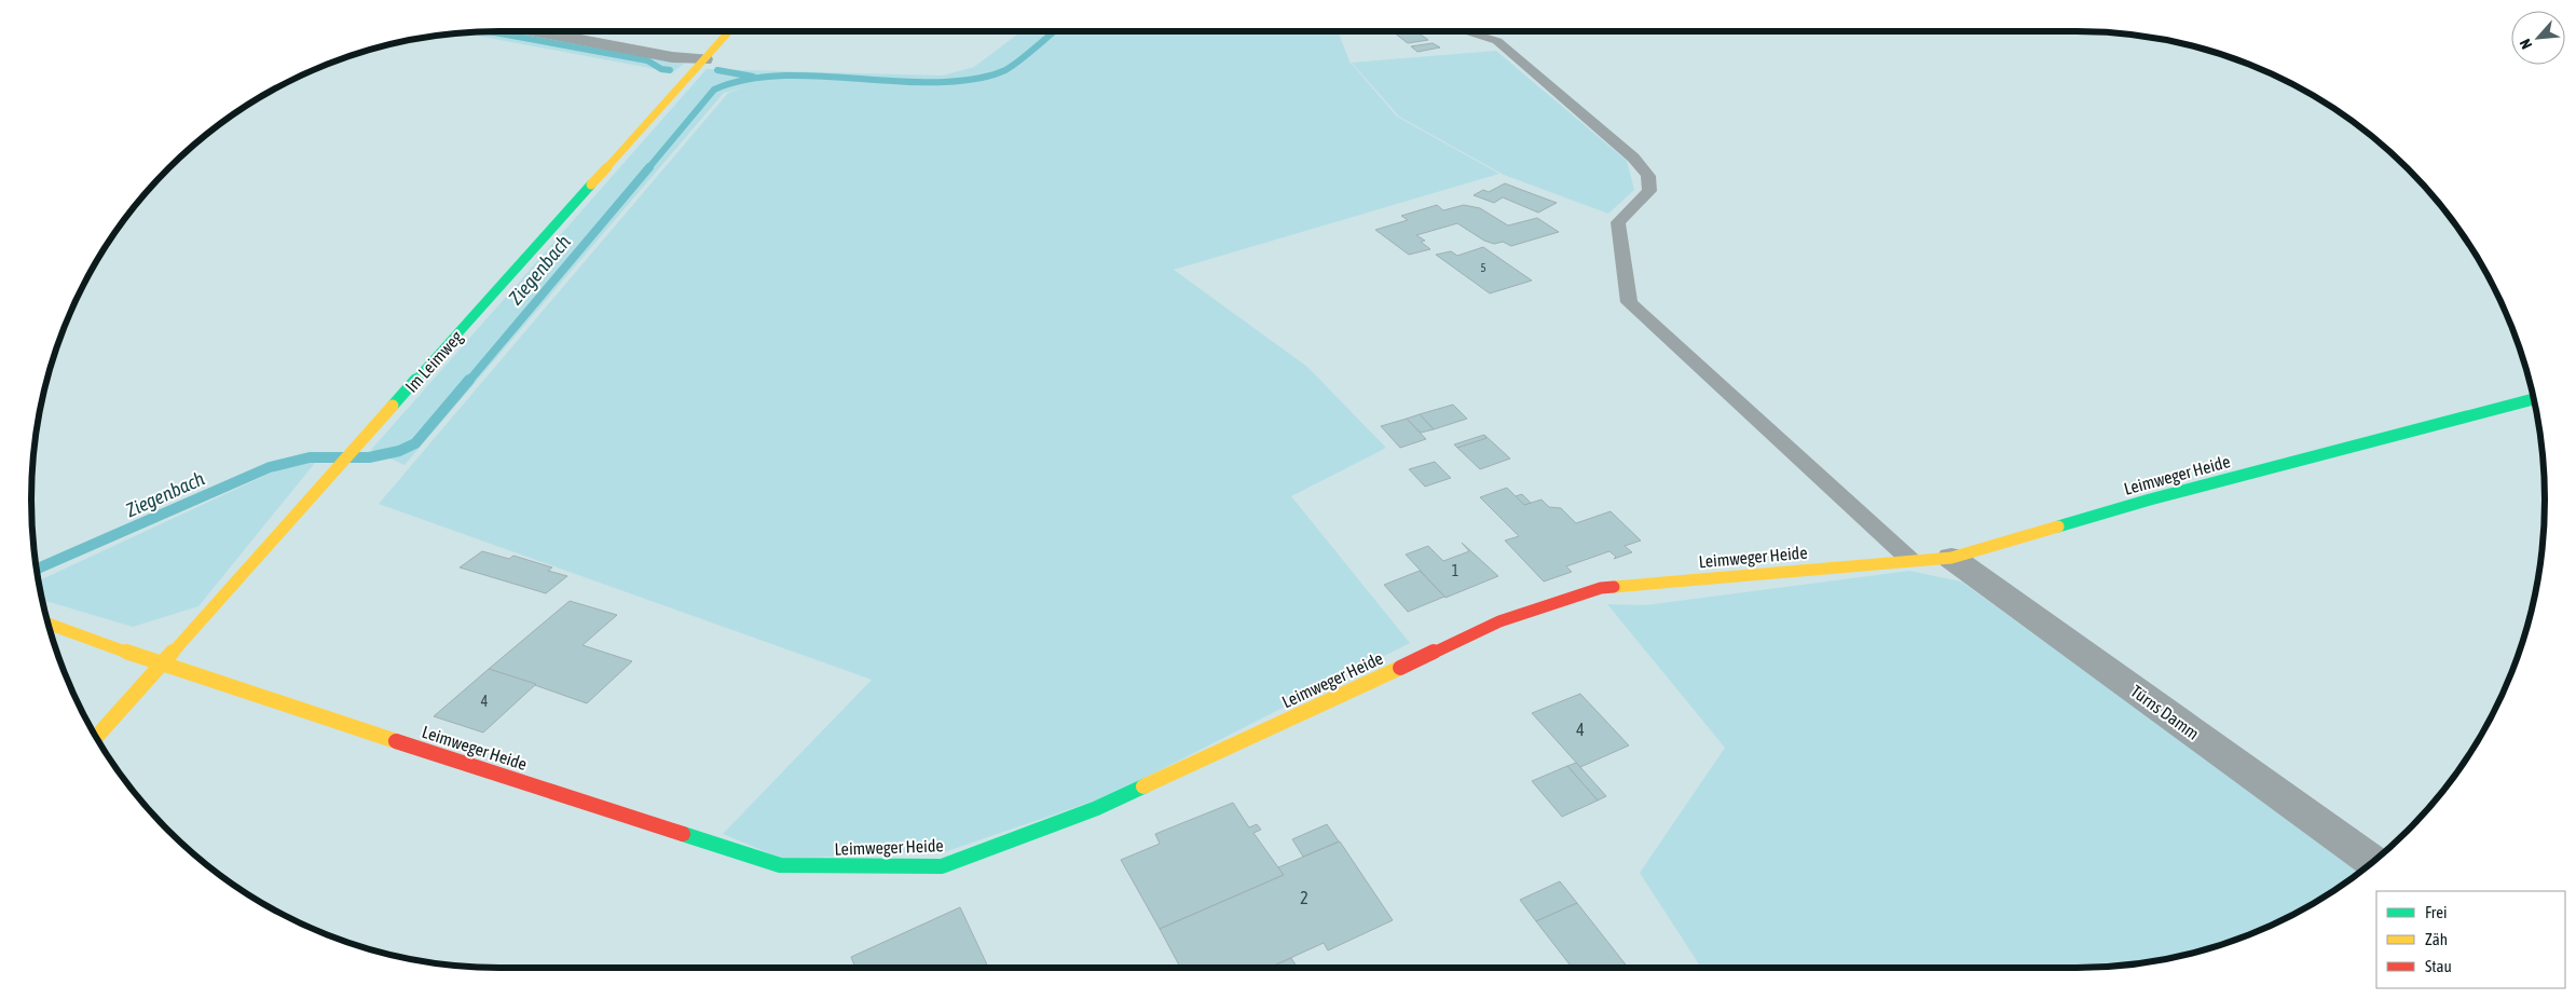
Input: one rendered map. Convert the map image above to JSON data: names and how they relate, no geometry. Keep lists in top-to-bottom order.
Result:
{
  "streets": {
    "street": ["Im Leimweg", "Leimweger Heide", "Türns Damm"]
  },
  "crossings": [
    ["Im Leimweg", "Leimweger Heide"],
    ["Leimweger Heide", "Türns Damm"]
  ],
  "water": ["Ziegenbach"],
  "house_numbers": [
    "5",
    "1",
    "4",
    "4",
    "2"
  ],
  "legend": ["Frei", "Zäh", "Stau"],
  "north": "bottom left"
}
